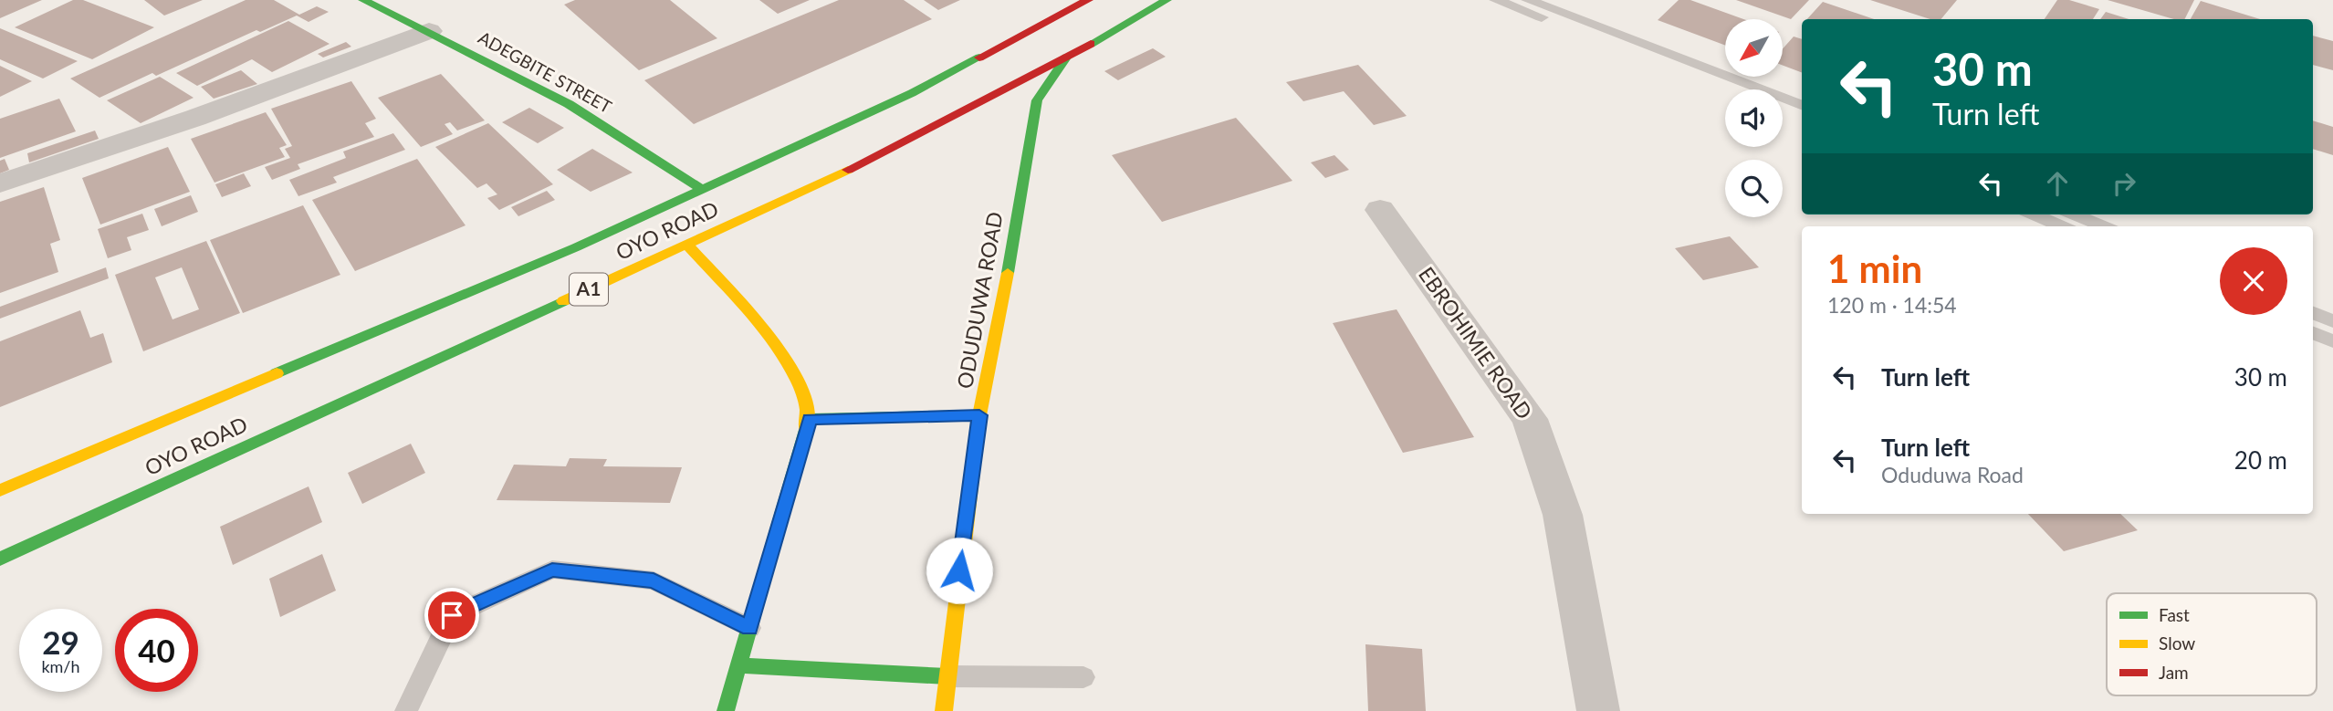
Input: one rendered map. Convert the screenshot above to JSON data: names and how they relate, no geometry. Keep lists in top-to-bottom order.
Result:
{
  "streets": {
    "main road": [
      "ADEGBITE STREET",
      "OYO ROAD",
      "A1",
      "ODUDUWA ROAD"
    ],
    "street": ["EBROHIMIE ROAD"]
  },
  "crossings": [
    ["ADEGBITE STREET", "OYO ROAD"],
    ["OYO ROAD", "ODUDUWA ROAD"]
  ],
  "legend": ["Fast", "Slow", "Jam"],
  "north": "bottom left",
  "page": {
    "turn": ["30 m", "Turn left"],
    "heading": ["1 min", "120 m · 14:54"],
    "list": [
      {
        "name": "Turn left",
        "value": "30 m"
      },
      {
        "name": "Turn left",
        "note": "Oduduwa Road",
        "value": "20 m"
      }
    ],
    "speed": "29 km/h",
    "limit": "40"
  }
}
